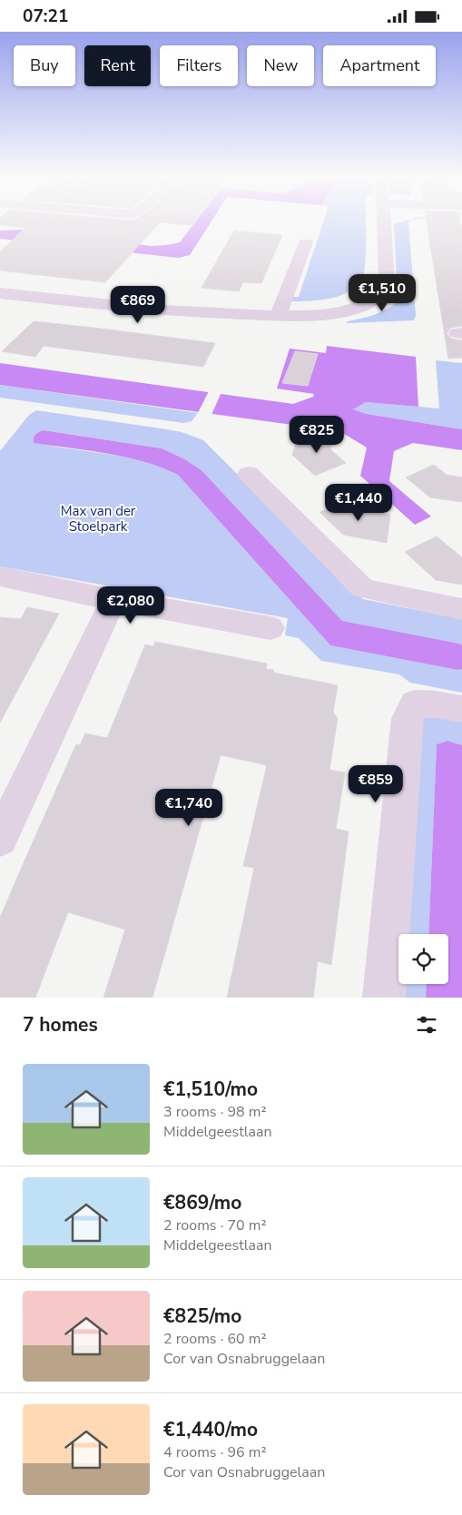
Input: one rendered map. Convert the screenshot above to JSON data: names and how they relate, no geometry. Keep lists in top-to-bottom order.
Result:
{
  "parks": ["Max van der Stoelpark"],
  "page": {
    "status": "07:21",
    "chip": [
      "Buy",
      "Rent",
      "Filters",
      "New",
      "Apartment"
    ],
    "price": [
      "€1,510",
      "€869",
      "€825",
      "€1,440",
      "€2,080",
      "€859",
      "€1,740"
    ],
    "heading": "7 homes",
    "list": [
      {
        "name": "€1,510/mo",
        "note": "3 rooms · 98 m² · Middelgeestlaan"
      },
      {
        "name": "€869/mo",
        "note": "2 rooms · 70 m² · Middelgeestlaan"
      },
      {
        "name": "€825/mo",
        "note": "2 rooms · 60 m² · Cor van Osnabruggelaan"
      },
      {
        "name": "€1,440/mo",
        "note": "4 rooms · 96 m² · Cor van Osnabruggelaan"
      }
    ]
  }
}
